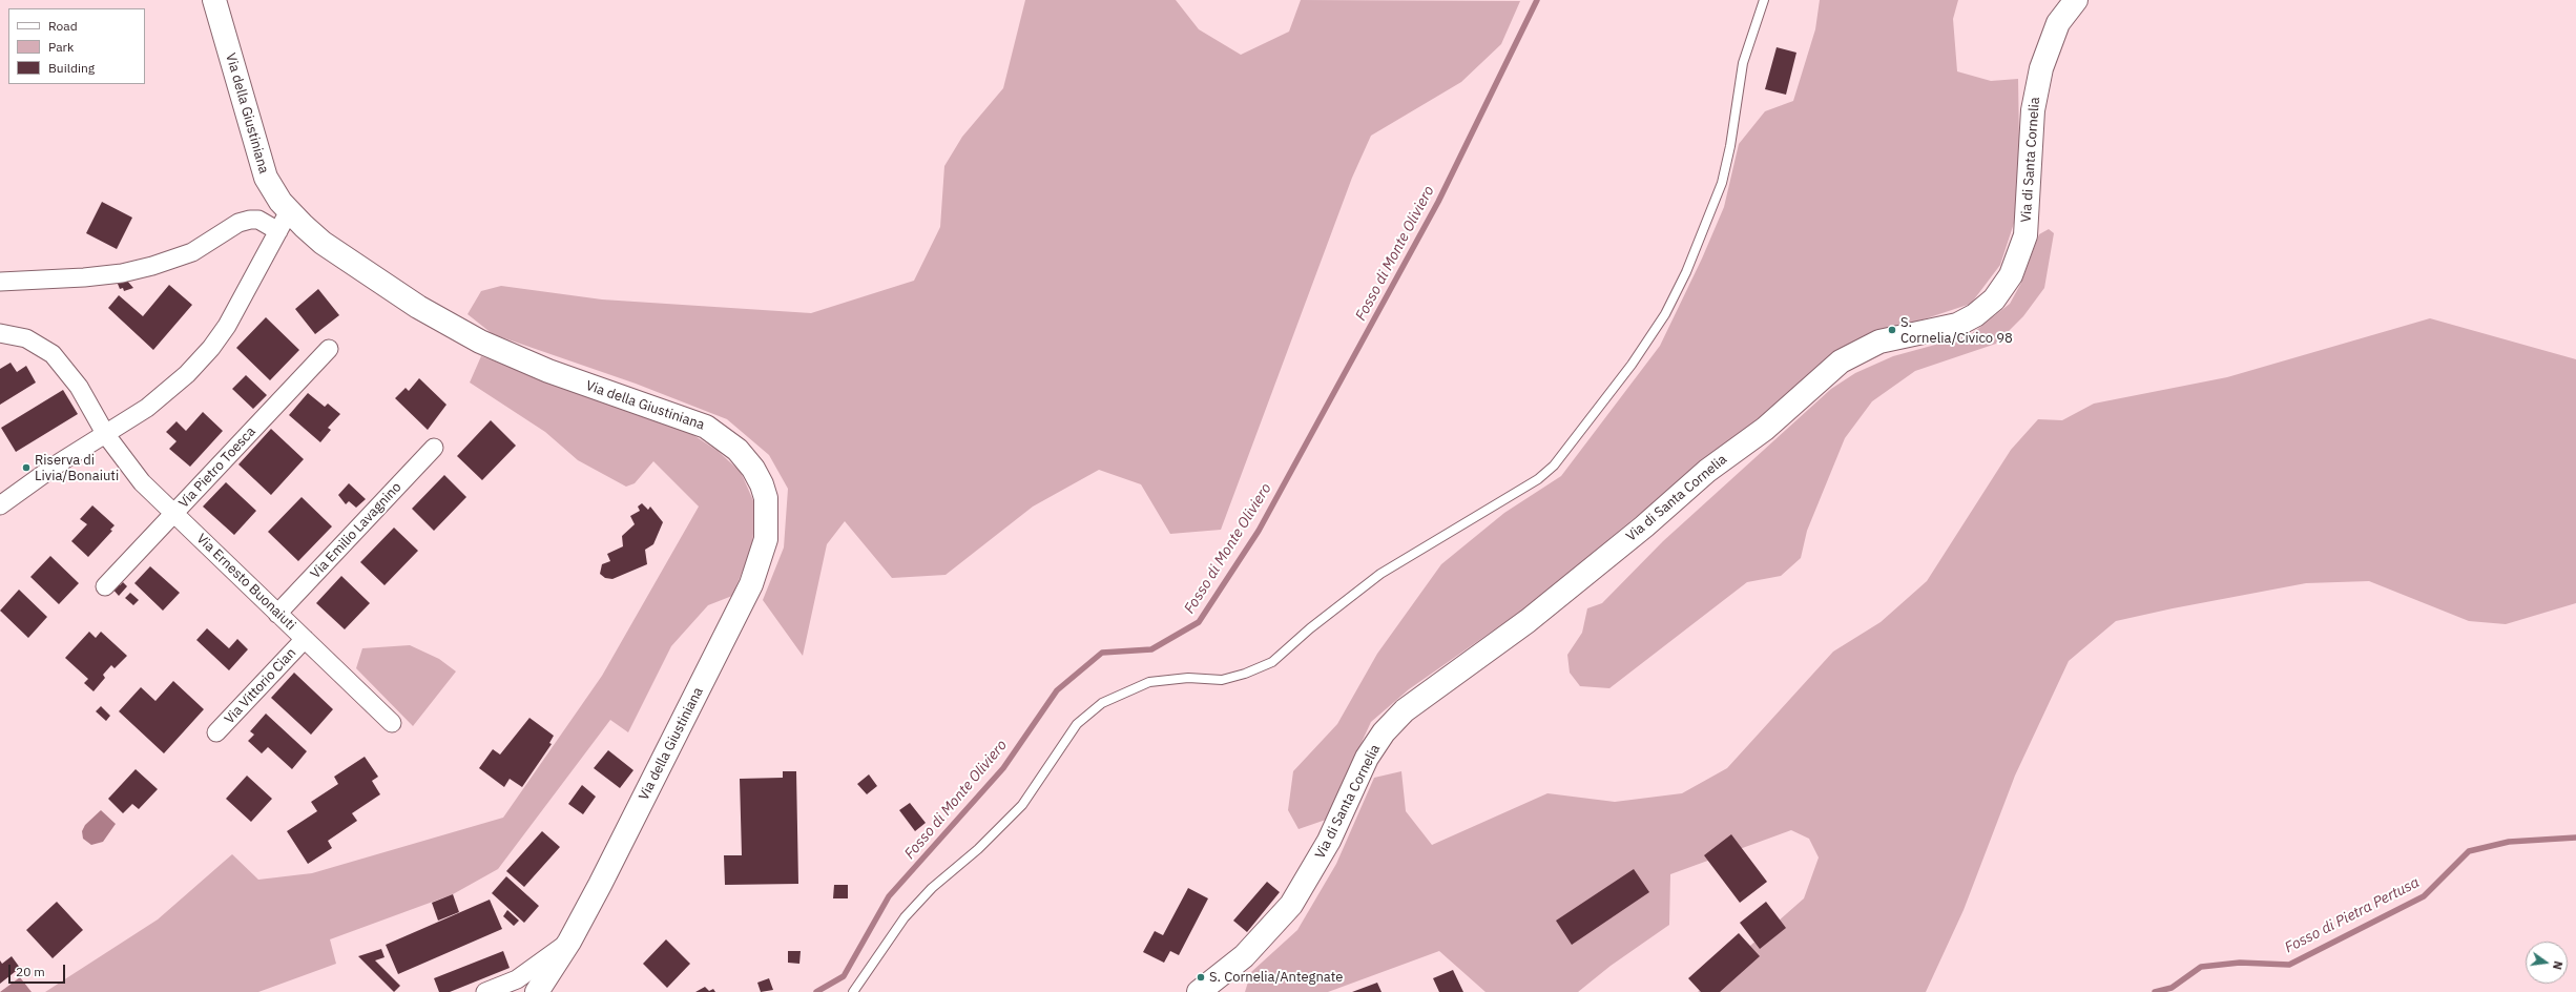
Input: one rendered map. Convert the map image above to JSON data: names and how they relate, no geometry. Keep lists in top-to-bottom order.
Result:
{
  "streets": {
    "street": [
      "Via della Giustiniana",
      "Via di Santa Cornelia",
      "Via Pietro Toesca",
      "Via Emilio Lavagnino",
      "Via Ernesto Buonaiuti",
      "Via Vittorio Cian"
    ]
  },
  "crossings": [
    ["Via Pietro Toesca", "Via Ernesto Buonaiuti"],
    ["Via Emilio Lavagnino", "Via Ernesto Buonaiuti"],
    ["Via Ernesto Buonaiuti", "Via Vittorio Cian"]
  ],
  "water": ["Fosso di Monte Oliviero", "Fosso di Pietra Pertusa"],
  "places": ["S. Cornelia/Civico 98", "Riserva di Livia/Bonaiuti", "S. Cornelia/Antegnate"],
  "legend": ["Road", "Park", "Building"],
  "scale_bar": "20 m",
  "north": "right"
}
